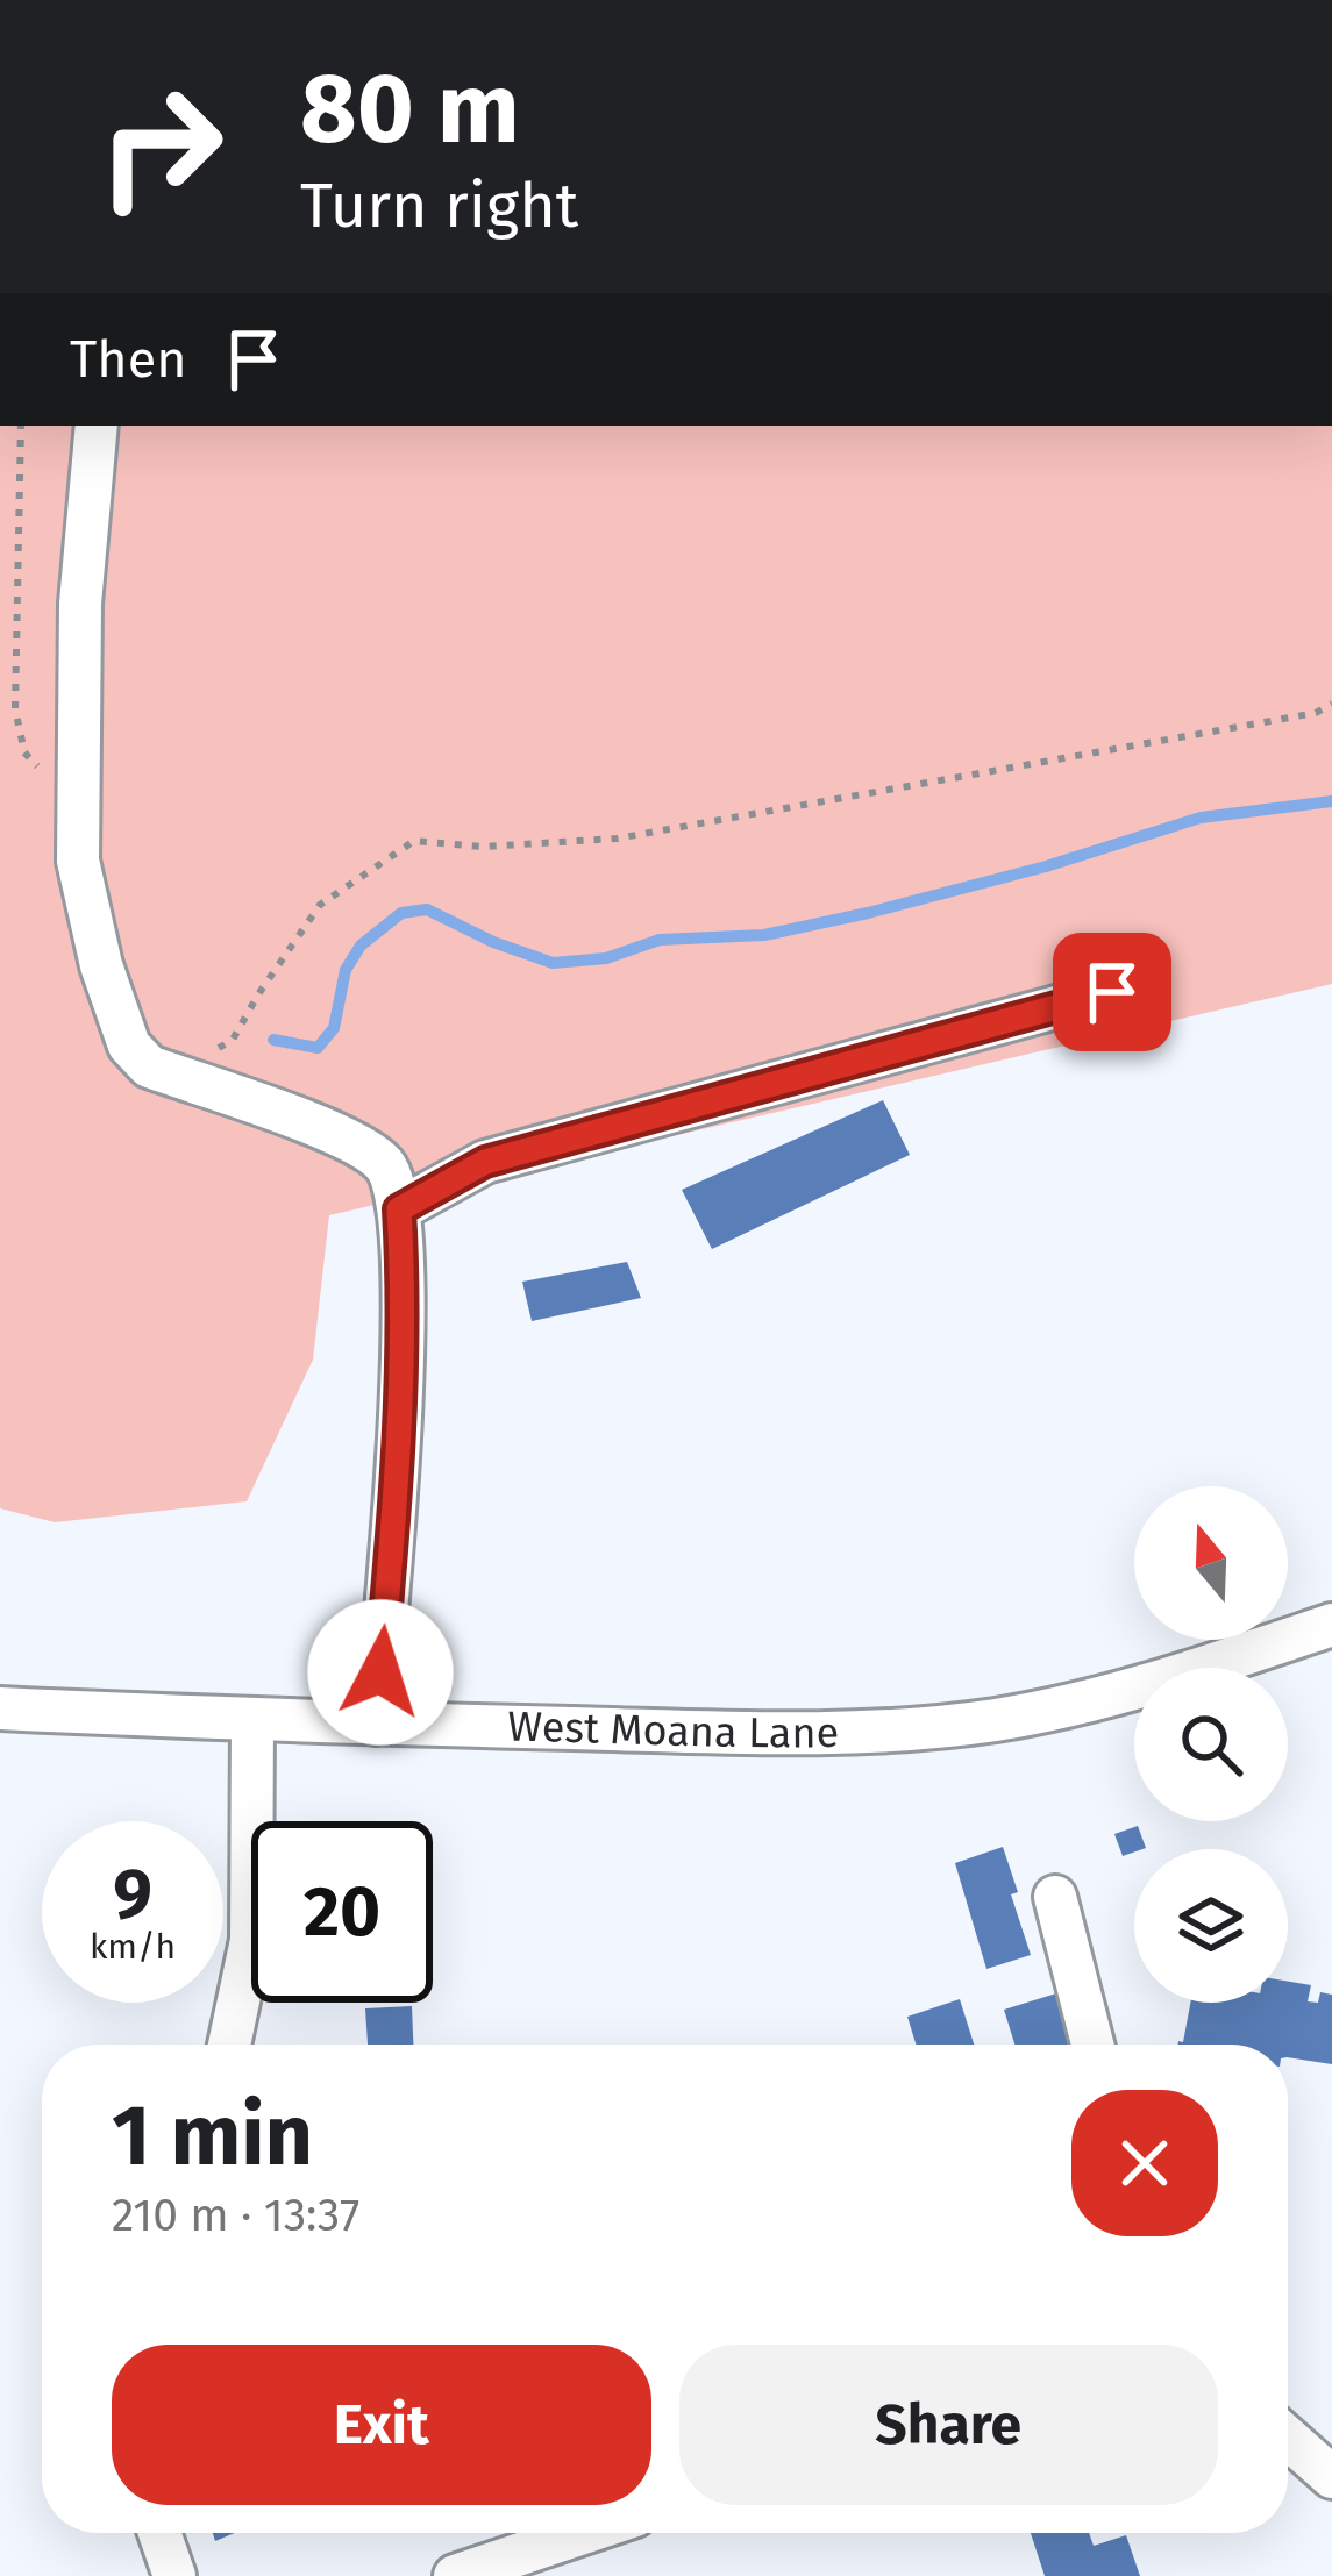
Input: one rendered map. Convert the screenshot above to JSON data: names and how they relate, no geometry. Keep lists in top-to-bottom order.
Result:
{
  "streets": {
    "street": ["West Moana Lane"]
  },
  "north": "top",
  "page": {
    "turn": ["80 m", "Turn right"],
    "then": "Then",
    "speed": "9 km/h",
    "limit": "20",
    "heading": ["1 min", "210 m · 13:37"],
    "buttons": ["Exit", "Share"]
  }
}
